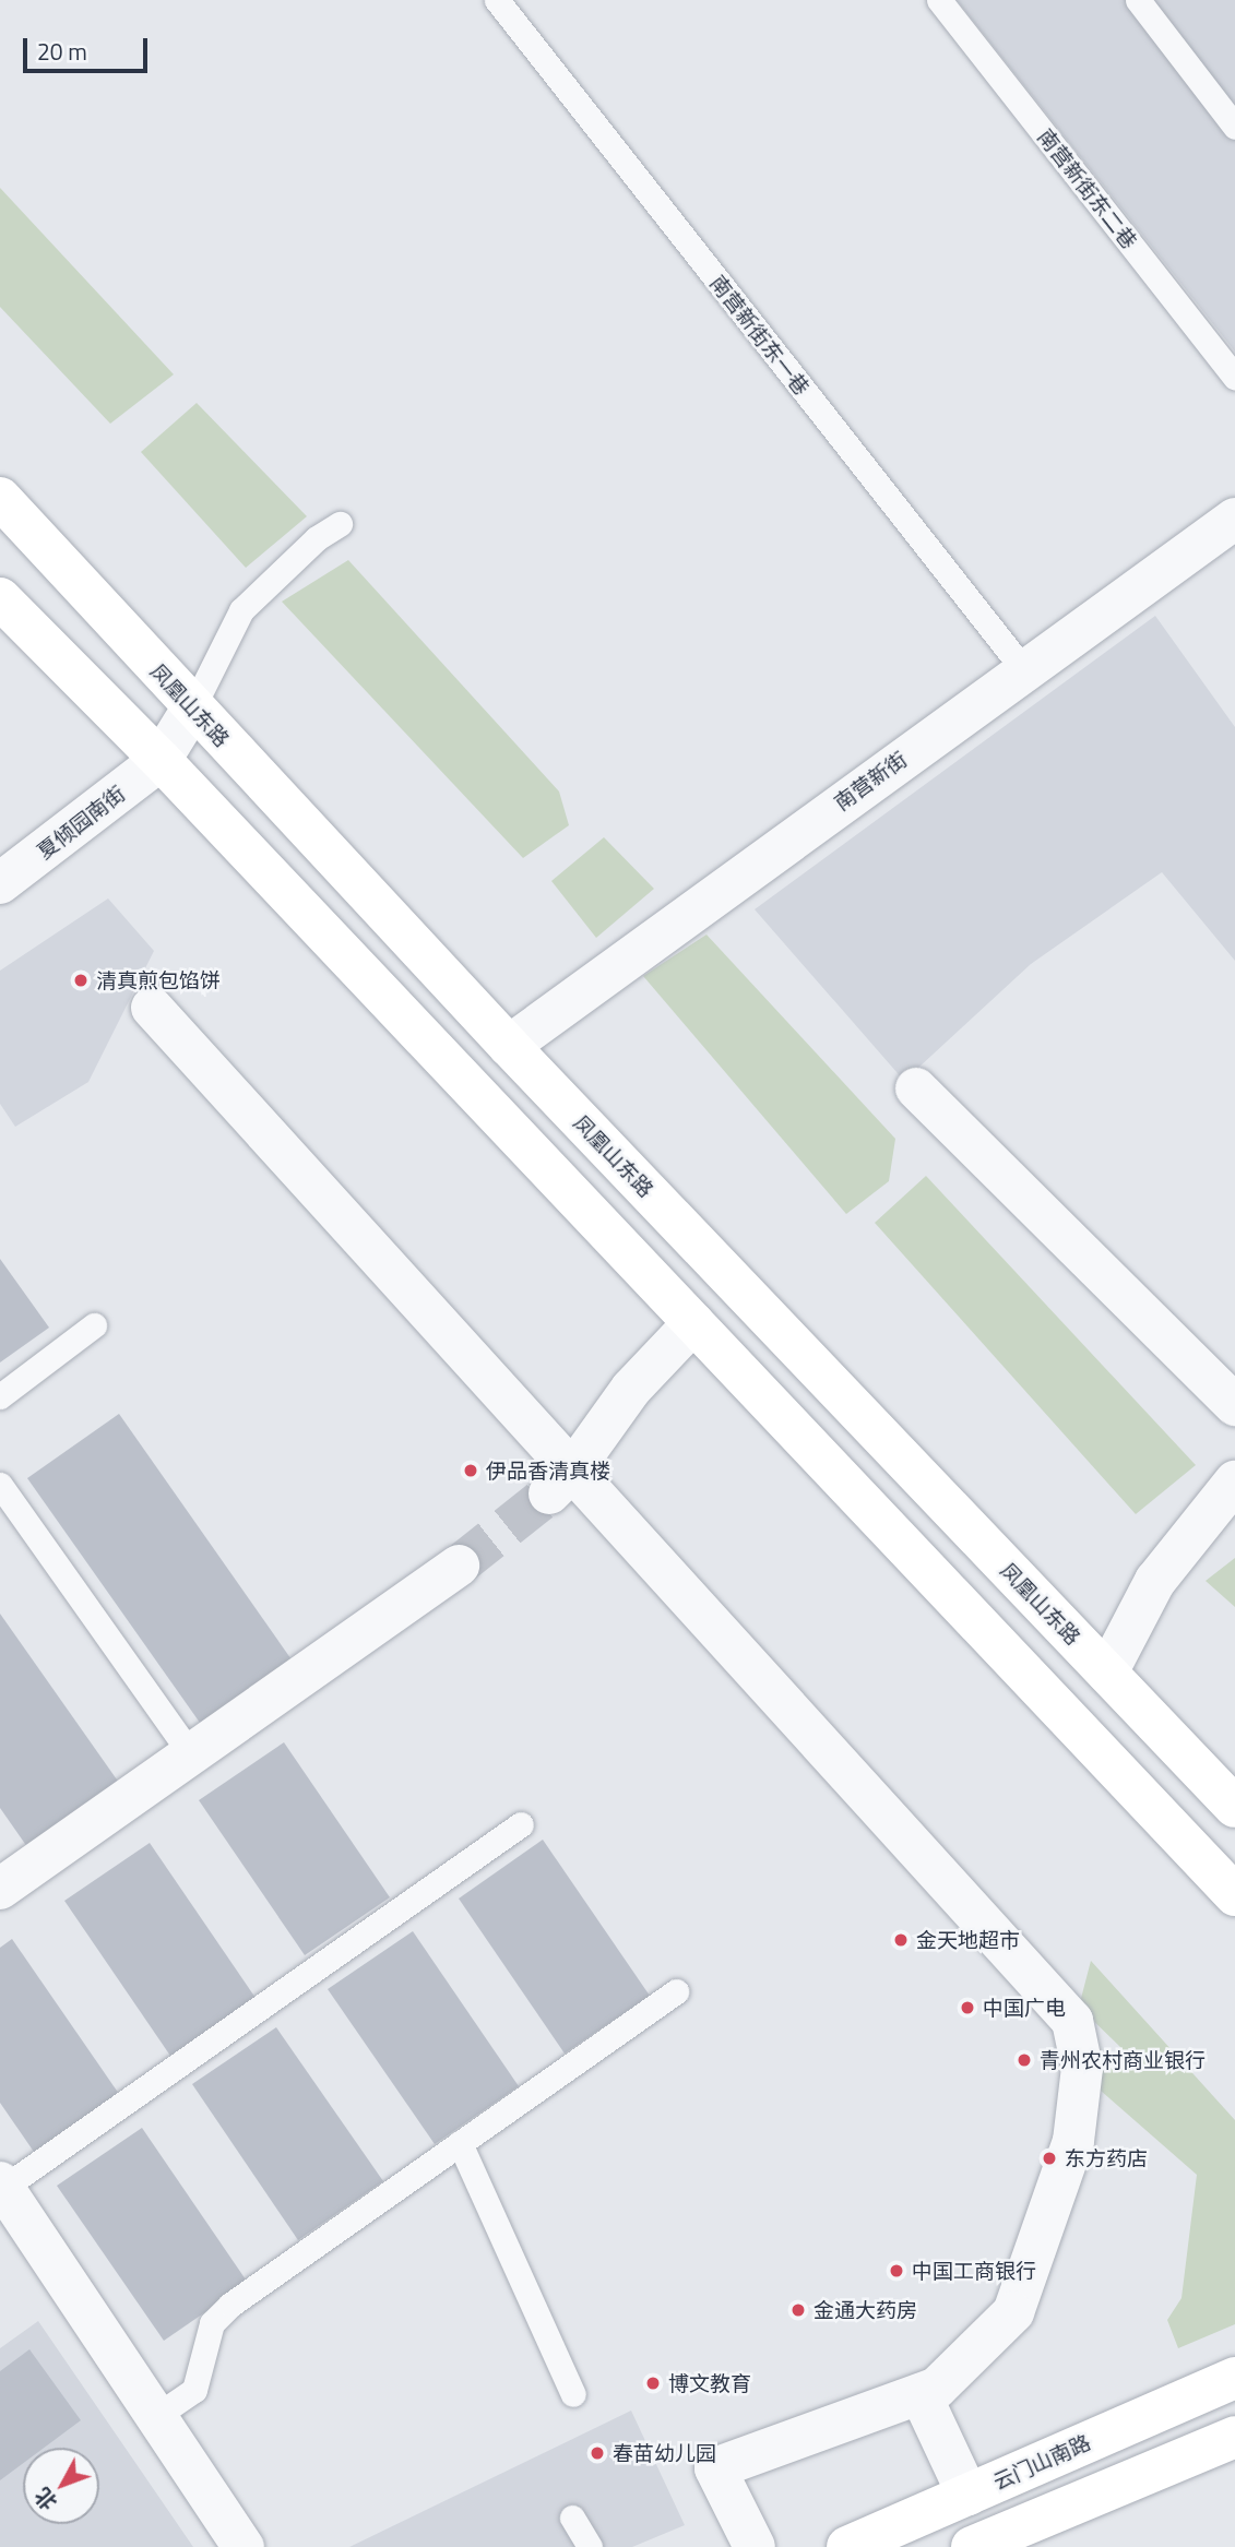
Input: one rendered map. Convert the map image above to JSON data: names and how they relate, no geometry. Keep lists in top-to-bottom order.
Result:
{
  "streets": {
    "main road": ["凤凰山东路", "云门山南路"],
    "street": ["南营新街", "夏倾园南街"],
    "lane": ["南营新街东二巷", "南营新街东一巷"]
  },
  "crossings": [
    ["南营新街东一巷", "南营新街"],
    ["凤凰山东路", "南营新街"]
  ],
  "places": [
    "清真煎包馅饼",
    "伊品香清真楼",
    "金天地超市",
    "中国广电",
    "青州农村商业银行",
    "东方药店",
    "中国工商银行",
    "金通大药房",
    "博文教育",
    "春苗幼儿园"
  ],
  "scale_bar": "20 m",
  "north": "bottom left"
}
